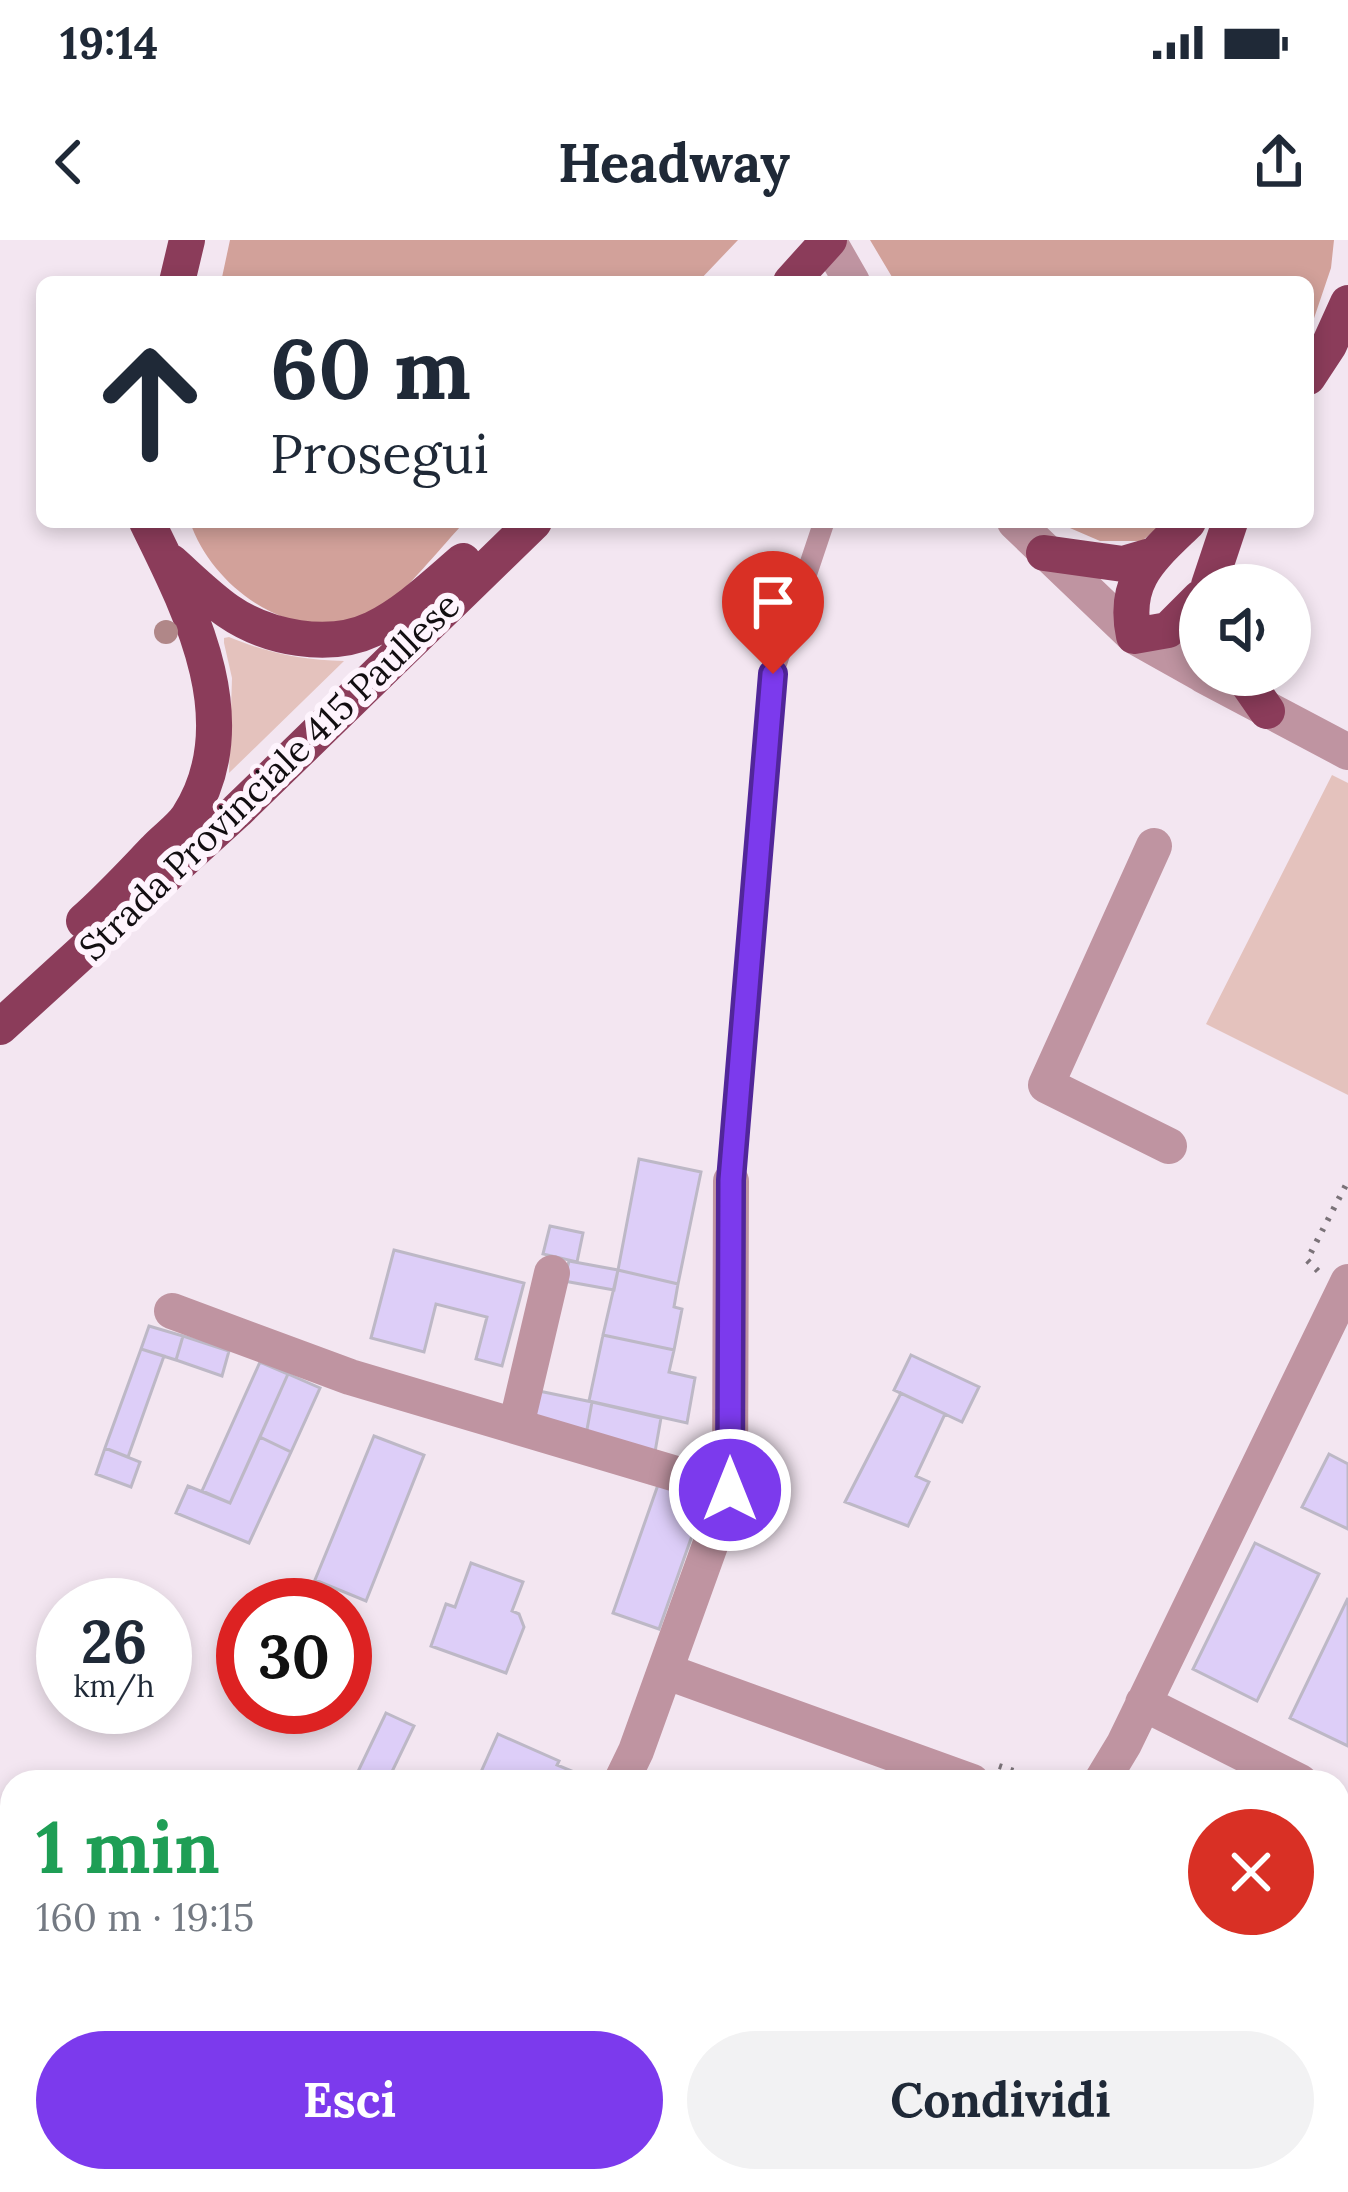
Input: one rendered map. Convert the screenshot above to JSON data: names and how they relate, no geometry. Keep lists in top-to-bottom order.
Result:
{
  "streets": {
    "highway": ["Strada Provinciale 415 Paullese"]
  },
  "page": {
    "status": "19:14",
    "header": "Headway",
    "turn": ["60 m", "Prosegui"],
    "speed": "26 km/h",
    "limit": "30",
    "heading": ["1 min", "160 m · 19:15"],
    "buttons": ["Esci", "Condividi"]
  }
}
